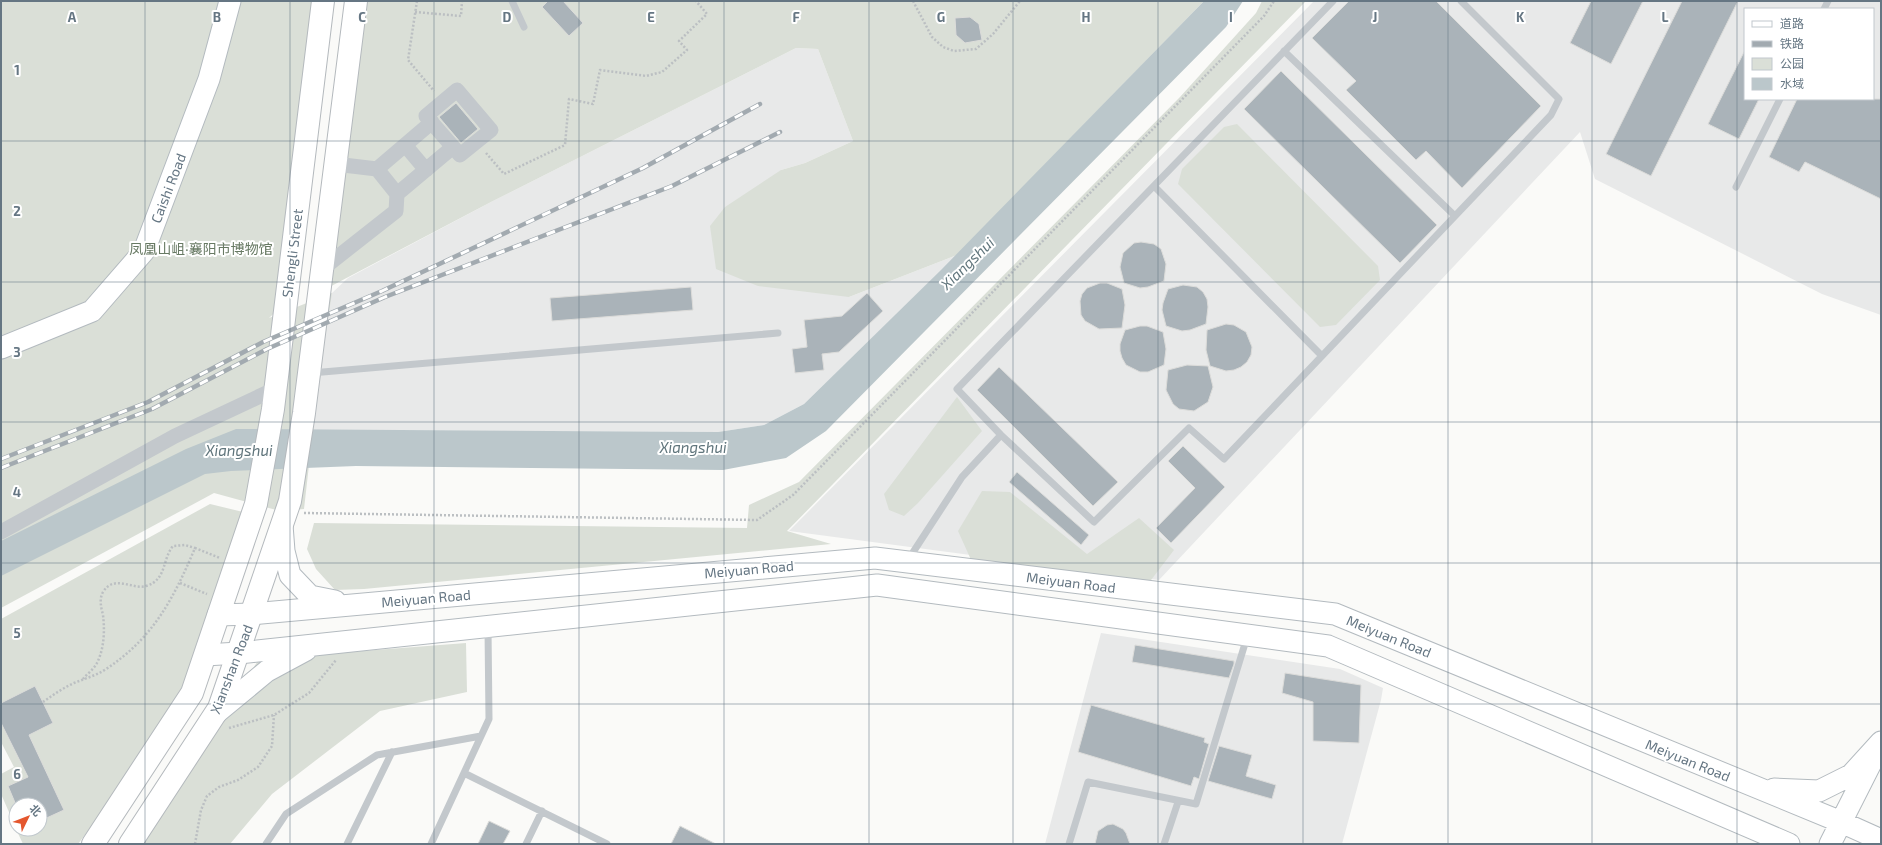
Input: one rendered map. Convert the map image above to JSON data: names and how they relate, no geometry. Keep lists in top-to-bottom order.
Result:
{
  "streets": {
    "highway": ["Shengli Street", "Xianshan Road"],
    "main road": ["Caishi Road", "Meiyuan Road"]
  },
  "crossings": [
    ["Shengli Street", "Xianshan Road"],
    ["Meiyuan Road", "Xianshan Road"]
  ],
  "water": ["Xiangshui"],
  "parks": ["凤凰山岨·襄阳市博物馆"],
  "legend": [
    "道路",
    "铁路",
    "公园",
    "水域"
  ],
  "north": "top right",
  "grid": {
    "columns": [
      "A",
      "B",
      "C",
      "D",
      "E",
      "F",
      "G",
      "H",
      "I",
      "J",
      "K",
      "L"
    ],
    "rows": [
      "1",
      "2",
      "3",
      "4",
      "5",
      "6"
    ]
  }
}
